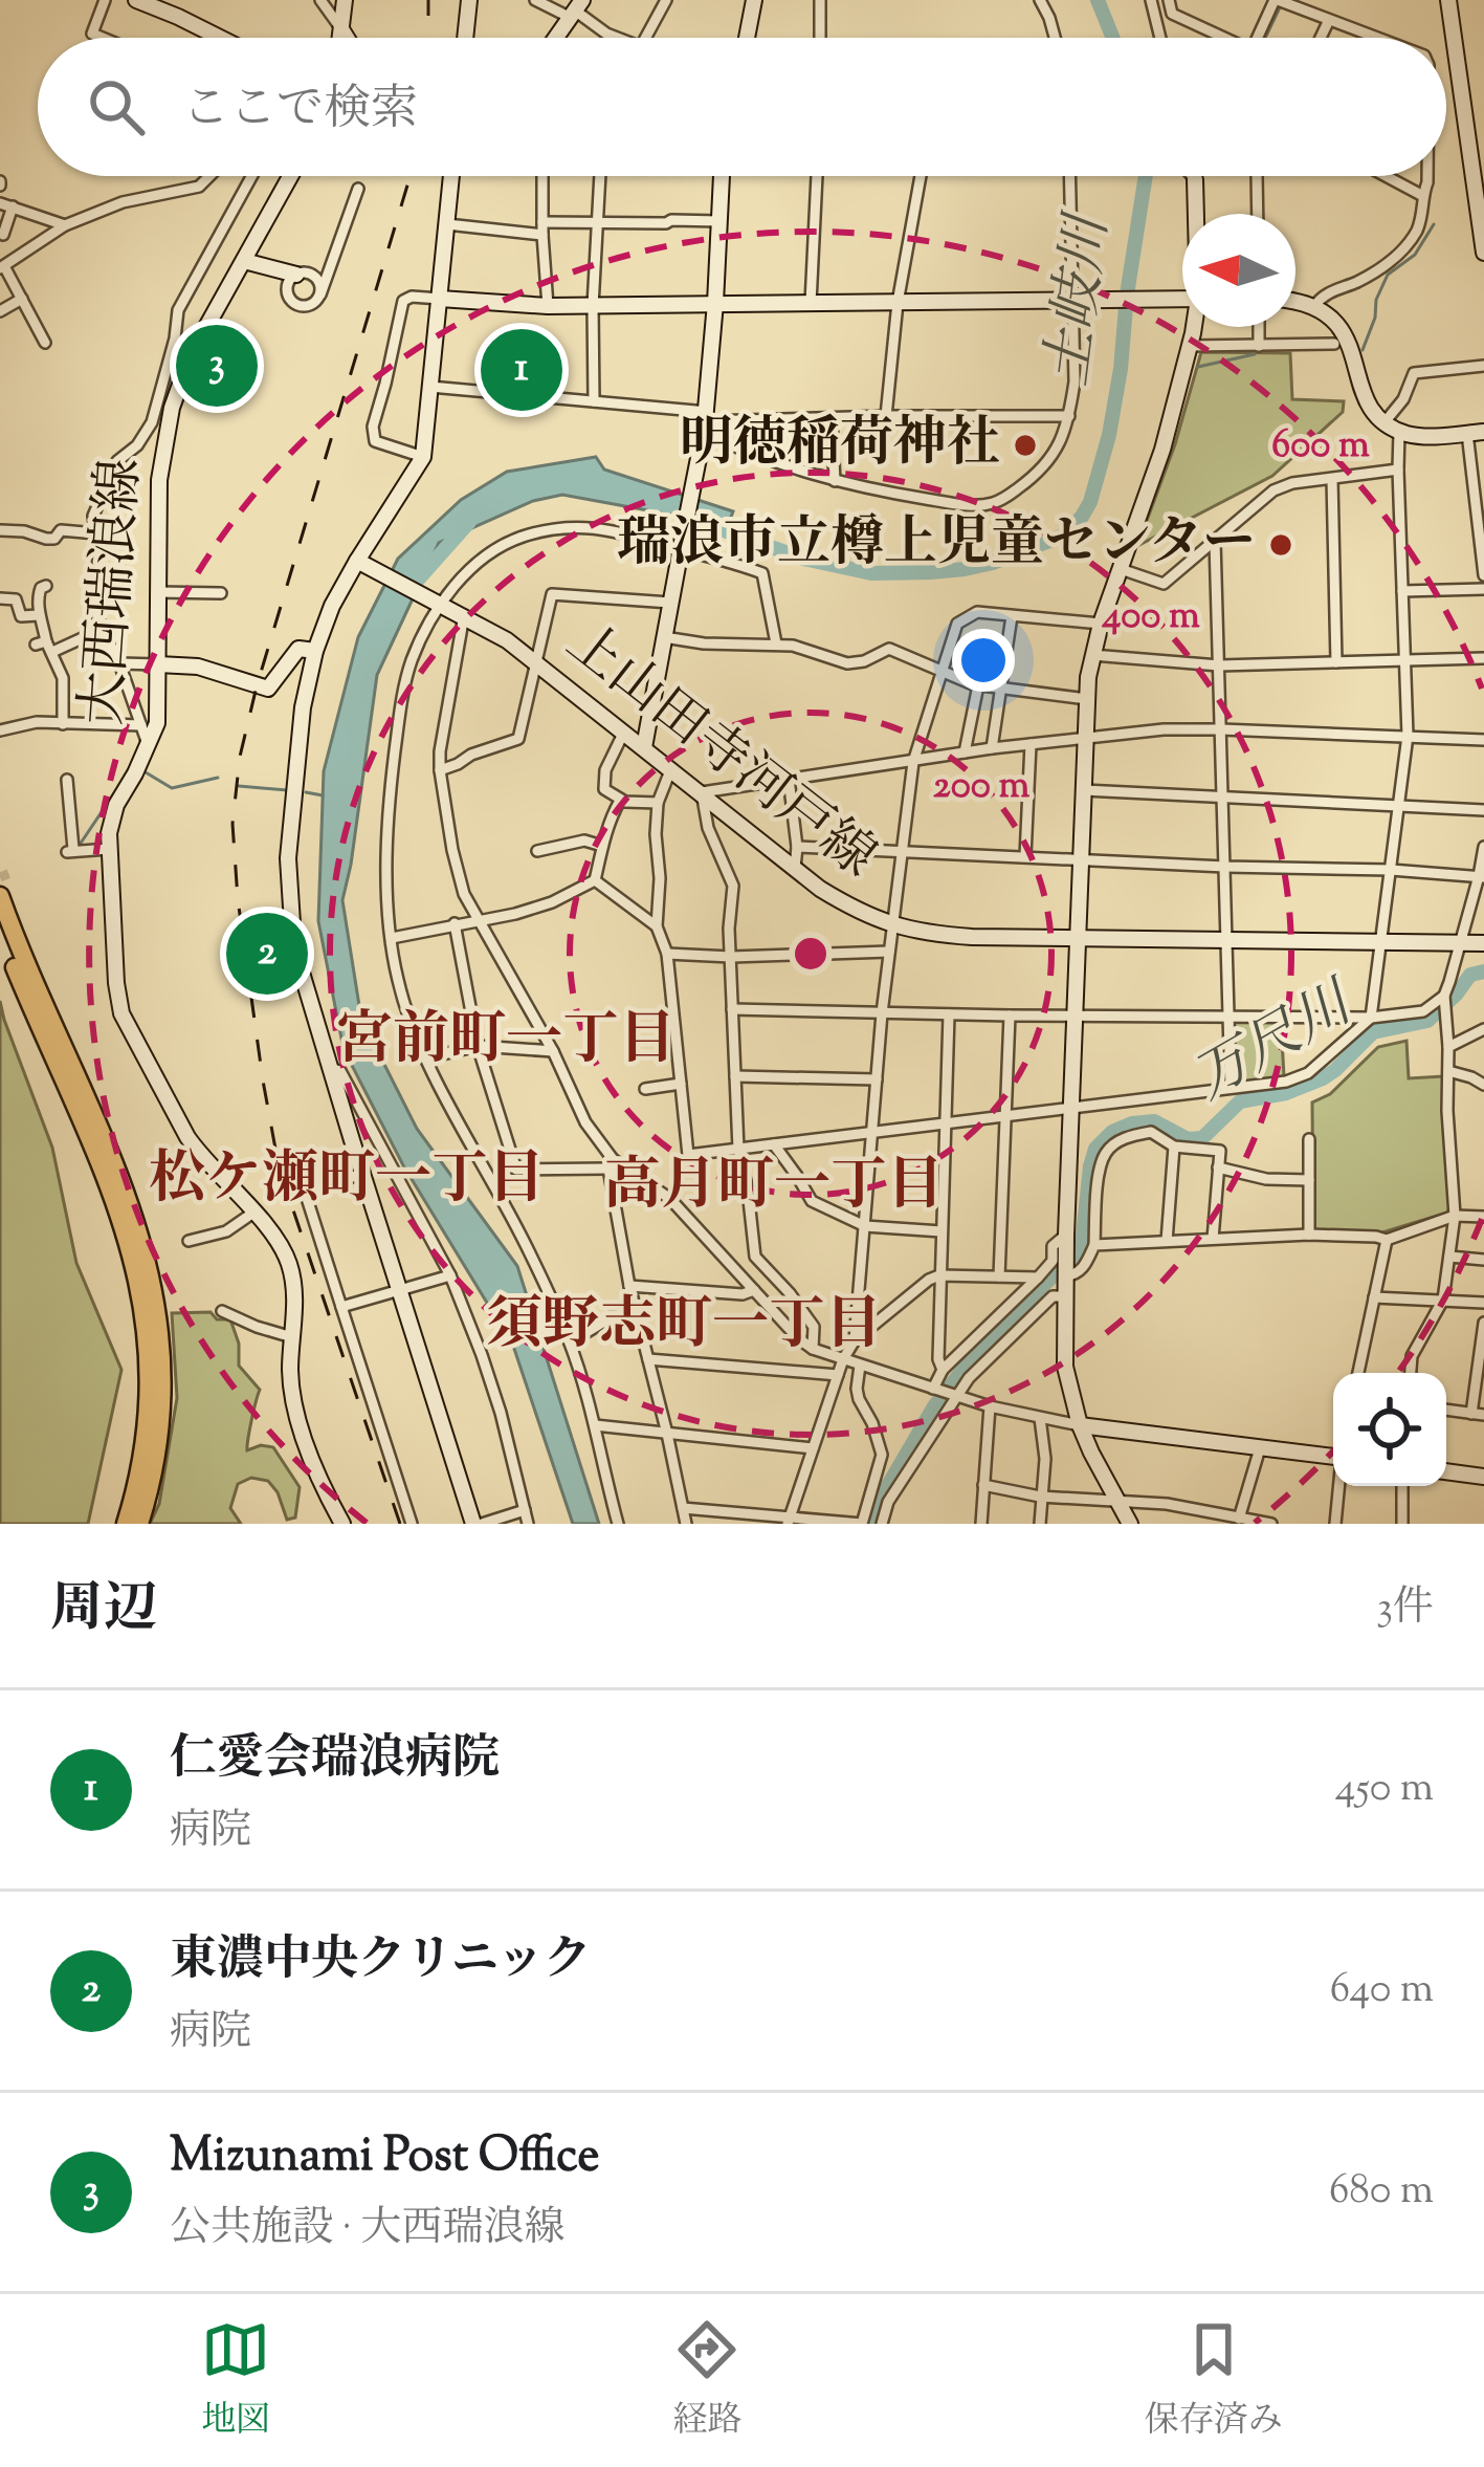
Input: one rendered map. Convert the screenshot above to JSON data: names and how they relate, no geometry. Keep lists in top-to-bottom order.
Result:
{
  "streets": {
    "street": ["大西瑞浪線", "上山田寺河戸線"]
  },
  "districts": [
    "宮前町一丁目",
    "松ケ瀬町一丁目",
    "高月町一丁目",
    "須野志町一丁目"
  ],
  "water": ["土岐川", "万尺川"],
  "places": ["明徳稲荷神社", "瑞浪市立樽上児童センター"],
  "north": "left",
  "page": {
    "search": "ここで検索",
    "pins": ["3", "1", "2"],
    "heading": ["周辺", "3件"],
    "list": [
      {
        "mark": "1",
        "name": "仁愛会瑞浪病院",
        "note": "病院",
        "value": "450 m"
      },
      {
        "mark": "2",
        "name": "東濃中央クリニック",
        "note": "病院",
        "value": "640 m"
      },
      {
        "mark": "3",
        "name": "Mizunami Post Office",
        "note": "公共施設 · 大西瑞浪線",
        "value": "680 m"
      }
    ],
    "nav": ["地図", "経路", "保存済み"]
  },
  "rings": ["600 m", "400 m", "200 m"]
}
